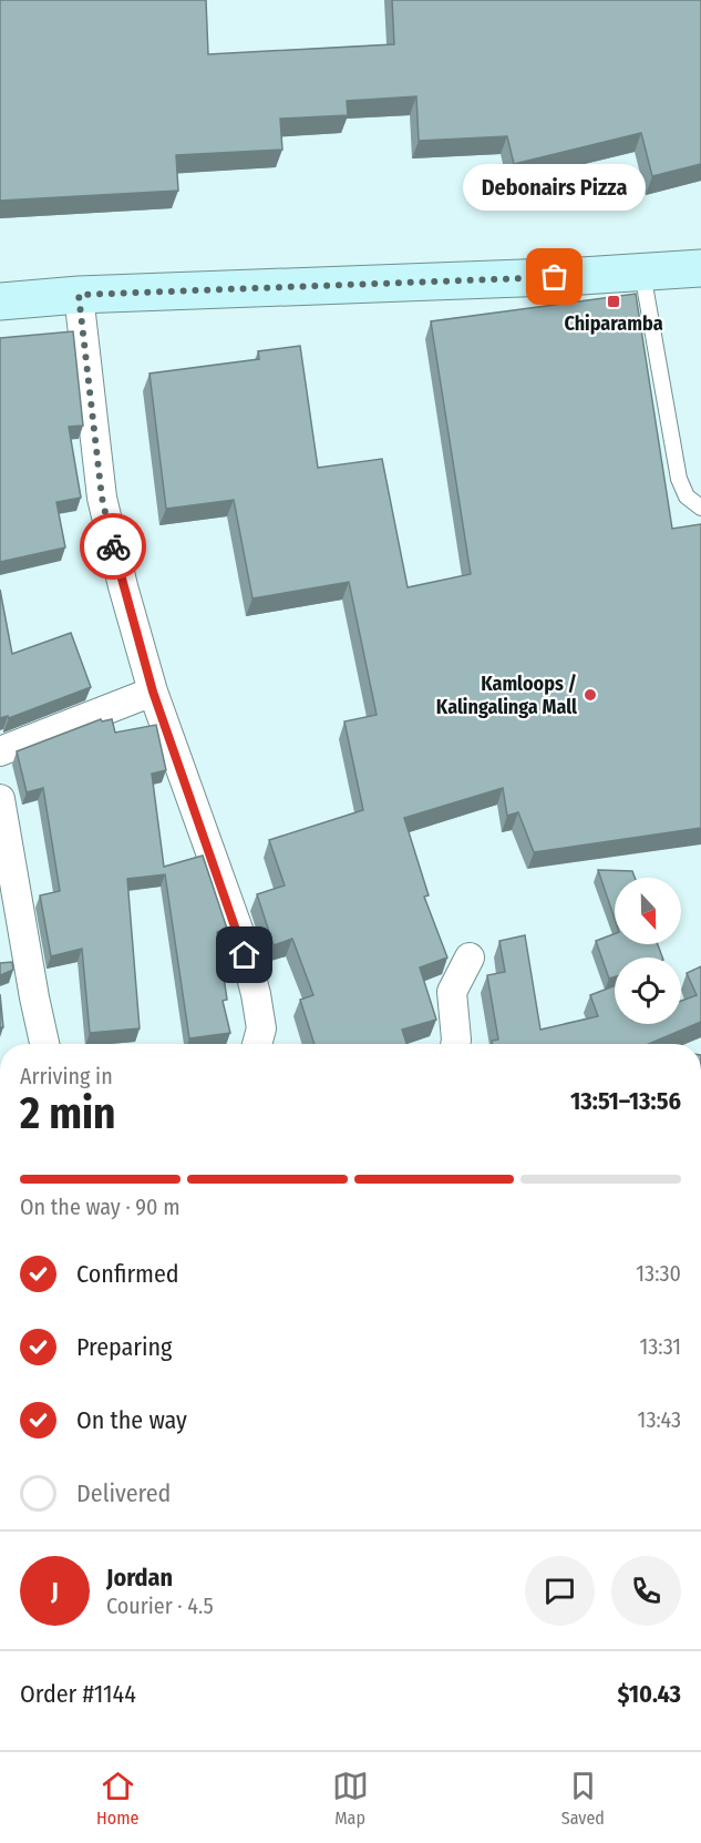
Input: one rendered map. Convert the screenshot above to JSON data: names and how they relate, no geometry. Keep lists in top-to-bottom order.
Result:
{
  "places": {
    "other": ["Debonairs Pizza", "Kamloops / Kalingalinga Mall"],
    "transit": ["Chiparamba"]
  },
  "north": "bottom",
  "page": {
    "bubble": "Debonairs Pizza",
    "heading": ["2 min", "Arriving in", "13:51–13:56"],
    "panel": [
      "Jordan",
      "Courier · 4.5",
      "Order #1144",
      "$10.43"
    ],
    "bar": "On the way · 90 m",
    "list": [
      ["Confirmed", "13:30"],
      ["Preparing", "13:31"],
      ["On the way", "13:43"],
      "Delivered"
    ],
    "round": "J",
    "tabs": ["Home", "Map", "Saved"]
  }
}
